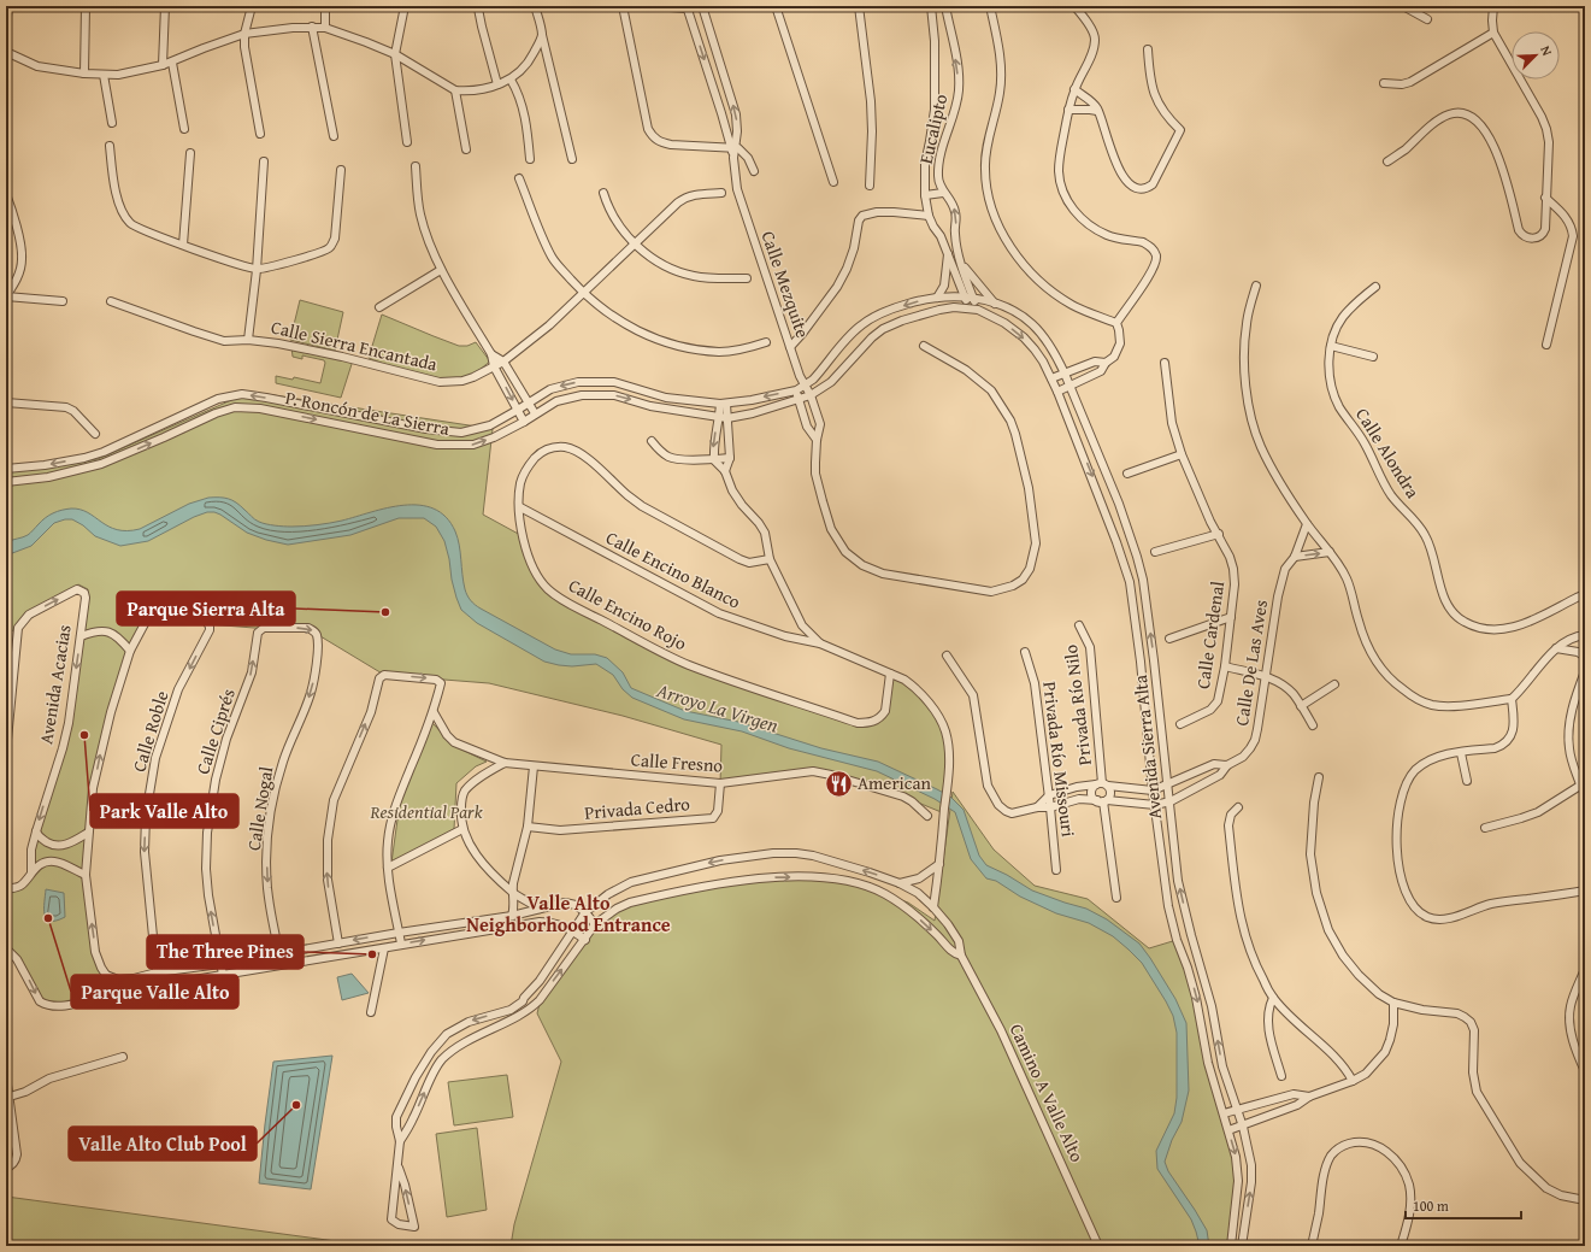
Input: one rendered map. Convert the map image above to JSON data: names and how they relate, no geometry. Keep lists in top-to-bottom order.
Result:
{
  "streets": {
    "street": [
      "Eucalipto",
      "Calle Mezquite",
      "Calle Sierra Encantada",
      "P. Roncón de La Sierra",
      "Calle Alondra",
      "Calle Encino Blanco",
      "Calle Encino Rojo",
      "Calle Cardenal",
      "Calle De Las Aves",
      "Avenida Acacias",
      "Privada Río Nilo",
      "Calle Roble",
      "Calle Ciprés",
      "Avenida Sierra Alta",
      "Privada Río Missouri",
      "Calle Fresno",
      "Calle Nogal",
      "Privada Cedro",
      "Camino A Valle Alto"
    ]
  },
  "crossings": [
    ["Eucalipto", "P. Roncón de La Sierra"],
    ["Eucalipto", "Avenida Sierra Alta"],
    ["Calle Mezquite", "P. Roncón de La Sierra"],
    ["P. Roncón de La Sierra", "Avenida Sierra Alta"],
    ["Calle Encino Blanco", "Calle Encino Rojo"],
    ["Calle De Las Aves", "Avenida Sierra Alta"],
    ["Calle De Las Aves", "Privada Río Missouri"],
    ["Calle Ciprés", "Calle Nogal"],
    ["Calle Fresno", "Privada Cedro"]
  ],
  "one_way": ["Calle Ciprés", "Calle Nogal"],
  "districts": ["Valle Alto Neighborhood Entrance"],
  "water": ["Arroyo La Virgen"],
  "parks": ["Residential Park"],
  "places": {
    "other": [
      "Parque Sierra Alta",
      "Park Valle Alto",
      "Parque Valle Alto",
      "The Three Pines",
      "Valle Alto Club Pool"
    ],
    "restaurant": ["American"]
  },
  "scale_bar": "100 m",
  "north": "top right"
}
